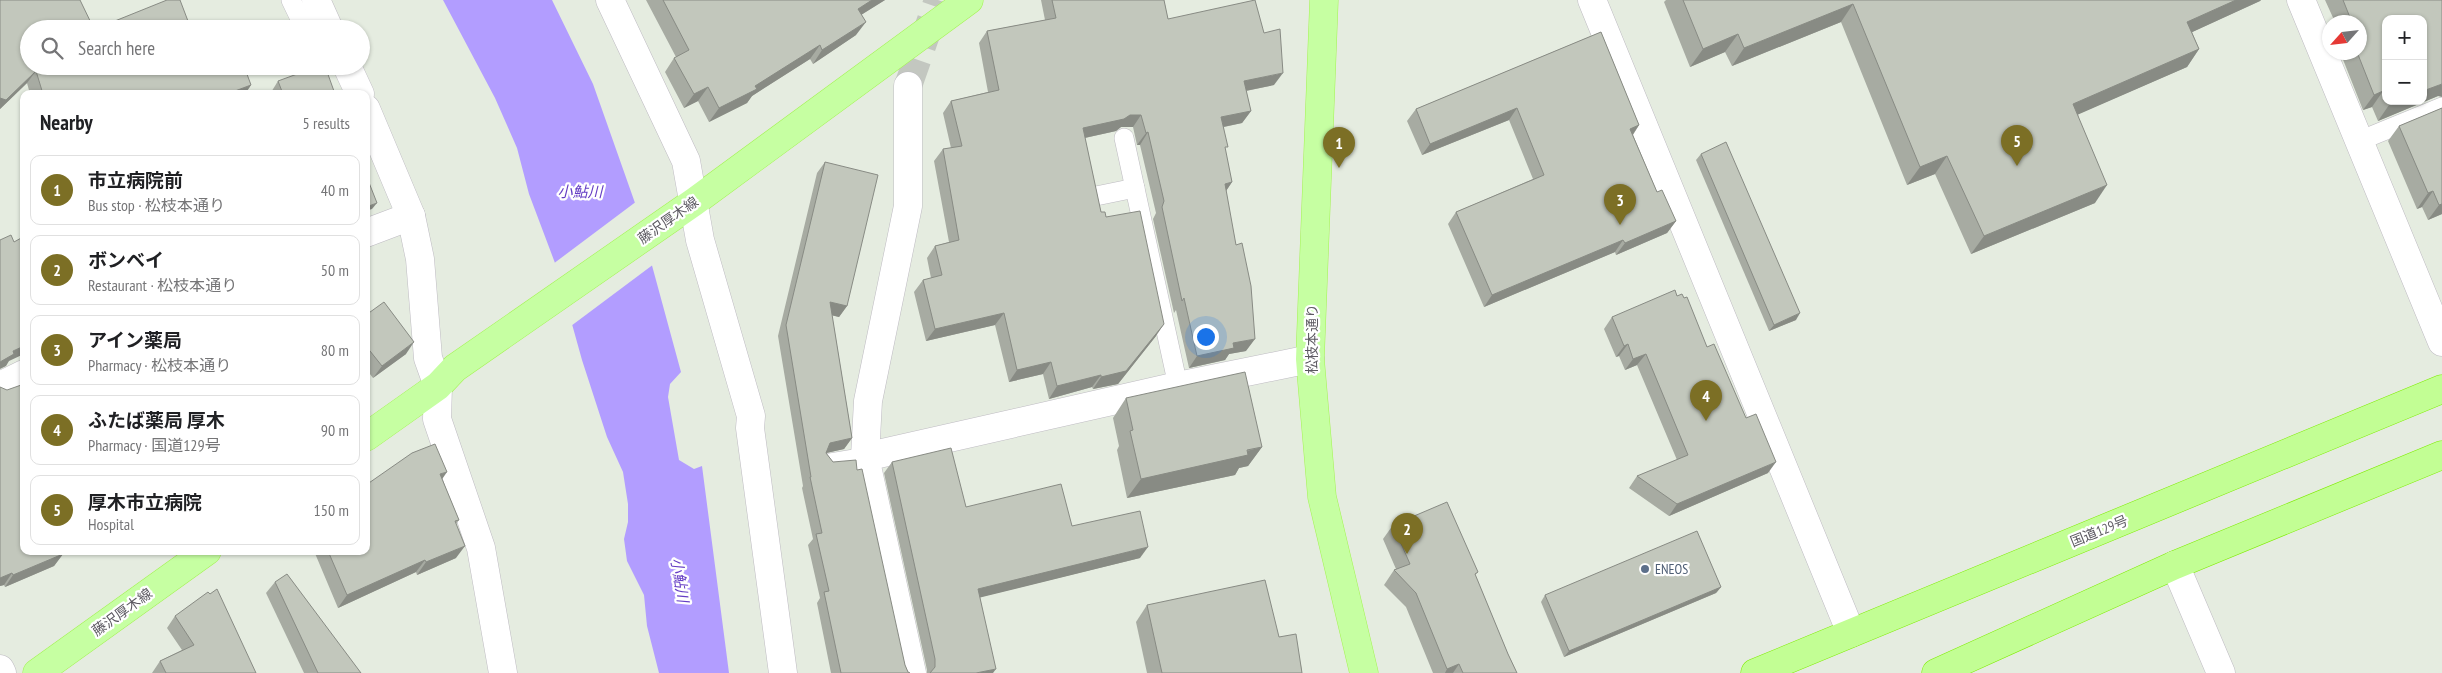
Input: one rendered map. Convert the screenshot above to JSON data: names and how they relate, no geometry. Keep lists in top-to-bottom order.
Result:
{
  "streets": {
    "highway": ["国道129号"],
    "main road": ["藤沢厚木線", "松枝本通り"]
  },
  "water": ["小鮎川"],
  "places": ["ENEOS"],
  "north": "bottom left",
  "page": {
    "map_buttons": ["+", "−"],
    "search": "Search here",
    "heading": ["Nearby", "5 results"],
    "pins": [
      "5",
      "1",
      "3",
      "4",
      "2"
    ],
    "list": [
      {
        "mark": "1",
        "name": "市立病院前",
        "note": "Bus stop · 松枝本通り",
        "value": "40 m"
      },
      {
        "mark": "2",
        "name": "ボンベイ",
        "note": "Restaurant · 松枝本通り",
        "value": "50 m"
      },
      {
        "mark": "3",
        "name": "アイン薬局",
        "note": "Pharmacy · 松枝本通り",
        "value": "80 m"
      },
      {
        "mark": "4",
        "name": "ふたば薬局 厚木",
        "note": "Pharmacy · 国道129号",
        "value": "90 m"
      },
      {
        "mark": "5",
        "name": "厚木市立病院",
        "note": "Hospital",
        "value": "150 m"
      }
    ]
  }
}
